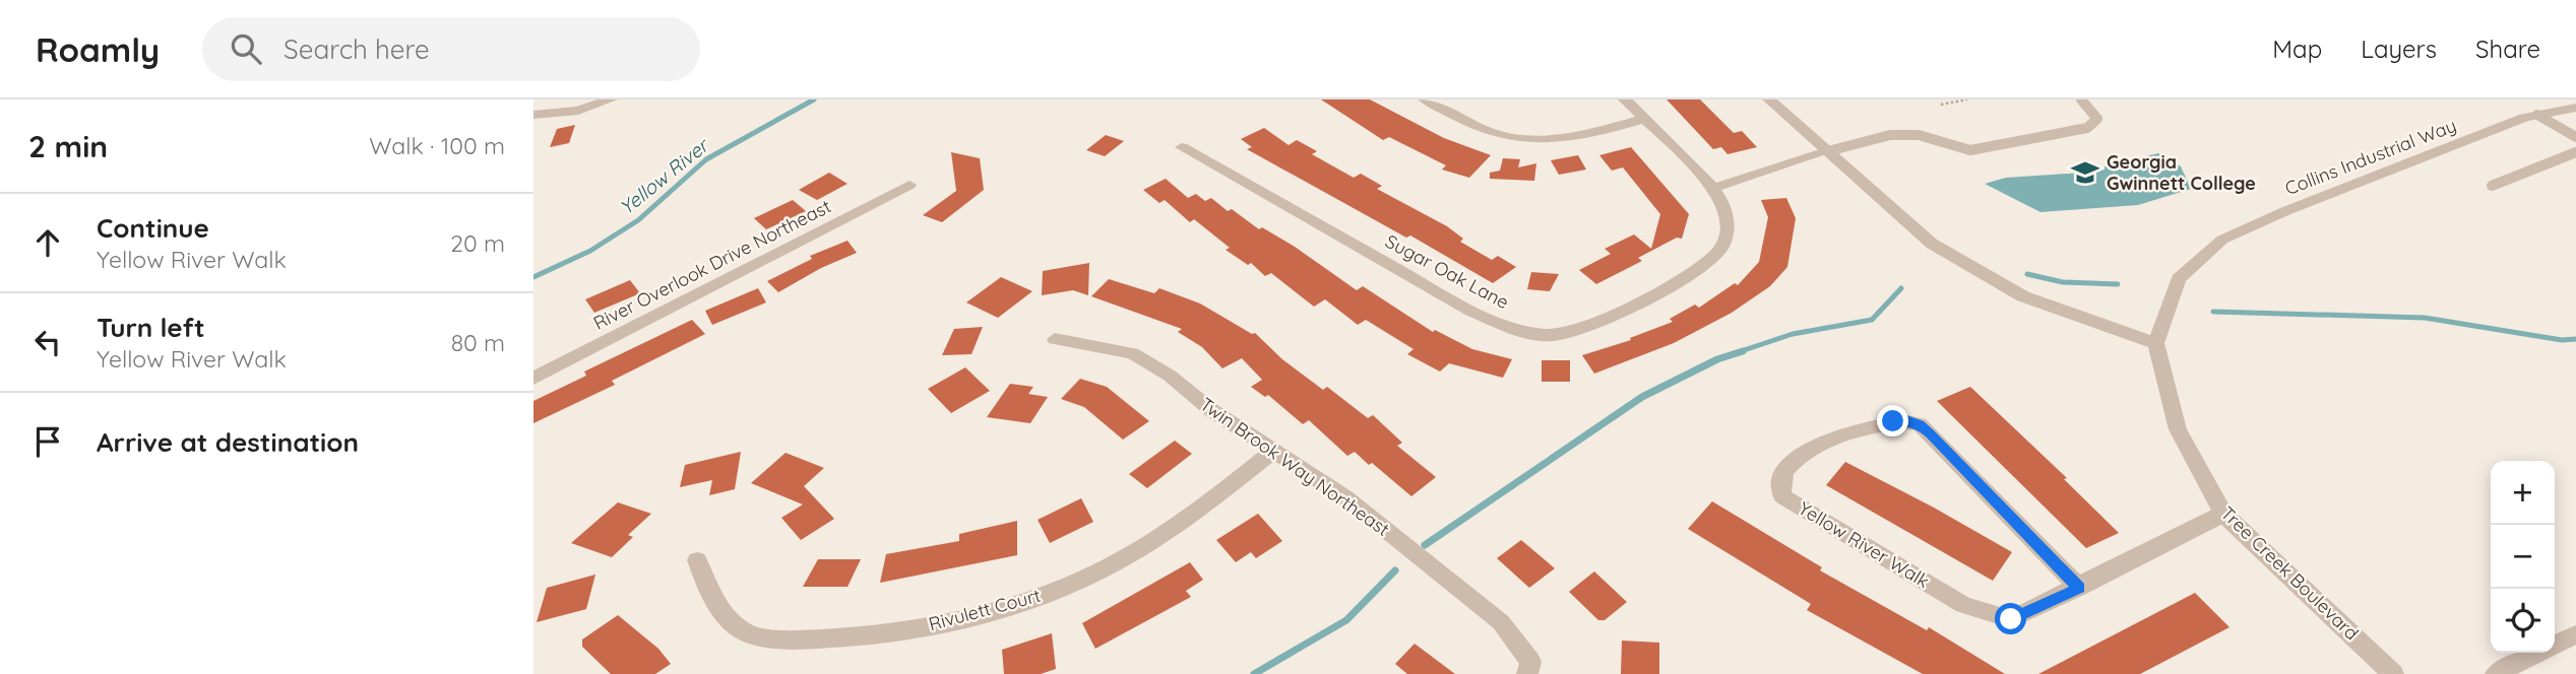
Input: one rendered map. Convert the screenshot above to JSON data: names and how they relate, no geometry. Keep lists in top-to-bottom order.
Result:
{
  "streets": {
    "street": [
      "Collins Industrial Way",
      "River Overlook Drive Northeast",
      "Sugar Oak Lane",
      "Twin Brook Way Northeast",
      "Yellow River Walk",
      "Tree Creek Boulevard",
      "Rivulett Court"
    ]
  },
  "crossings": [
    ["Collins Industrial Way", "Tree Creek Boulevard"],
    ["Twin Brook Way Northeast", "Rivulett Court"],
    ["Yellow River Walk", "Tree Creek Boulevard"]
  ],
  "water": ["Yellow River"],
  "places": {
    "school or university": ["Georgia Gwinnett College"]
  },
  "page": {
    "header": "Roamly",
    "search": "Search here",
    "nav": ["Map", "Layers", "Share"],
    "heading": ["2 min", "Walk · 100 m"],
    "list": [
      ["Continue", "Yellow River Walk", "20 m"],
      ["Turn left", "Yellow River Walk", "80 m"],
      "Arrive at destination"
    ],
    "map_buttons": ["+", "−"]
  }
}
